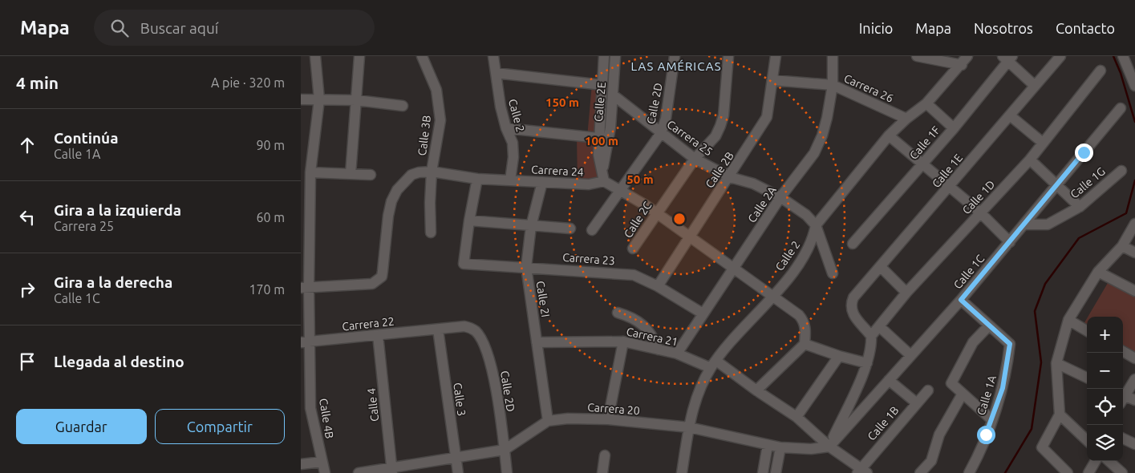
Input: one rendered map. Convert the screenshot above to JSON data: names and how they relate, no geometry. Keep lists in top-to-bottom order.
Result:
{
  "streets": {
    "street": [
      "Carrera 26",
      "Calle 2E",
      "Calle 2D",
      "Calle 2",
      "Calle 3B",
      "Carrera 25",
      "Calle 1F",
      "Calle 2B",
      "Carrera 24",
      "Calle 1E",
      "Calle 1G",
      "Calle 1D",
      "Calle 2A",
      "Calle 2C",
      "Carrera 23",
      "Calle 1C",
      "Calle 2I",
      "Carrera 22",
      "Carrera 21",
      "Calle 1A",
      "Calle 3",
      "Calle 4",
      "Carrera 20",
      "Calle 4B",
      "Calle 1B"
    ]
  },
  "crossings": [
    ["Carrera 26", "Calle 2"],
    ["Carrera 26", "Calle 2B"],
    ["Carrera 26", "Calle 2A"],
    ["Calle 2E", "Carrera 25"],
    ["Calle 2E", "Carrera 24"],
    ["Calle 2D", "Carrera 25"],
    ["Calle 2D", "Carrera 22"],
    ["Calle 2D", "Calle 3"],
    ["Calle 2D", "Carrera 20"],
    ["Calle 2", "Carrera 25"],
    ["Calle 2", "Carrera 24"],
    ["Calle 2", "Carrera 21"],
    ["Calle 2", "Carrera 20"],
    ["Calle 3B", "Carrera 24"],
    ["Carrera 25", "Calle 2B"],
    ["Carrera 25", "Calle 2A"],
    ["Carrera 25", "Calle 2C"],
    ["Calle 2B", "Carrera 23"],
    ["Carrera 24", "Calle 2I"],
    ["Carrera 24", "Calle 4B"],
    ["Calle 1E", "Calle 1D"],
    ["Calle 1G", "Calle 1C"],
    ["Calle 2A", "Carrera 23"],
    ["Calle 2A", "Carrera 21"],
    ["Carrera 23", "Calle 2I"],
    ["Calle 1C", "Carrera 21"],
    ["Calle 1C", "Carrera 20"],
    ["Calle 2I", "Carrera 21"],
    ["Calle 2I", "Carrera 20"],
    ["Carrera 22", "Calle 3"],
    ["Carrera 22", "Calle 4"],
    ["Carrera 22", "Calle 4B"],
    ["Carrera 21", "Carrera 20"],
    ["Calle 3", "Carrera 20"],
    ["Calle 4", "Carrera 20"]
  ],
  "districts": ["LAS AMÉRICAS"],
  "page": {
    "header": "Mapa",
    "search": "Buscar aquí",
    "nav": [
      "Inicio",
      "Mapa",
      "Nosotros",
      "Contacto"
    ],
    "heading": ["4 min", "A pie · 320 m"],
    "list": [
      ["Continúa", "Calle 1A", "90 m"],
      ["Gira a la izquierda", "Carrera 25", "60 m"],
      ["Gira a la derecha", "Calle 1C", "170 m"],
      "Llegada al destino"
    ],
    "map_buttons": ["+", "−"],
    "buttons": ["Guardar", "Compartir"]
  },
  "rings": ["150 m", "100 m", "50 m"]
}
